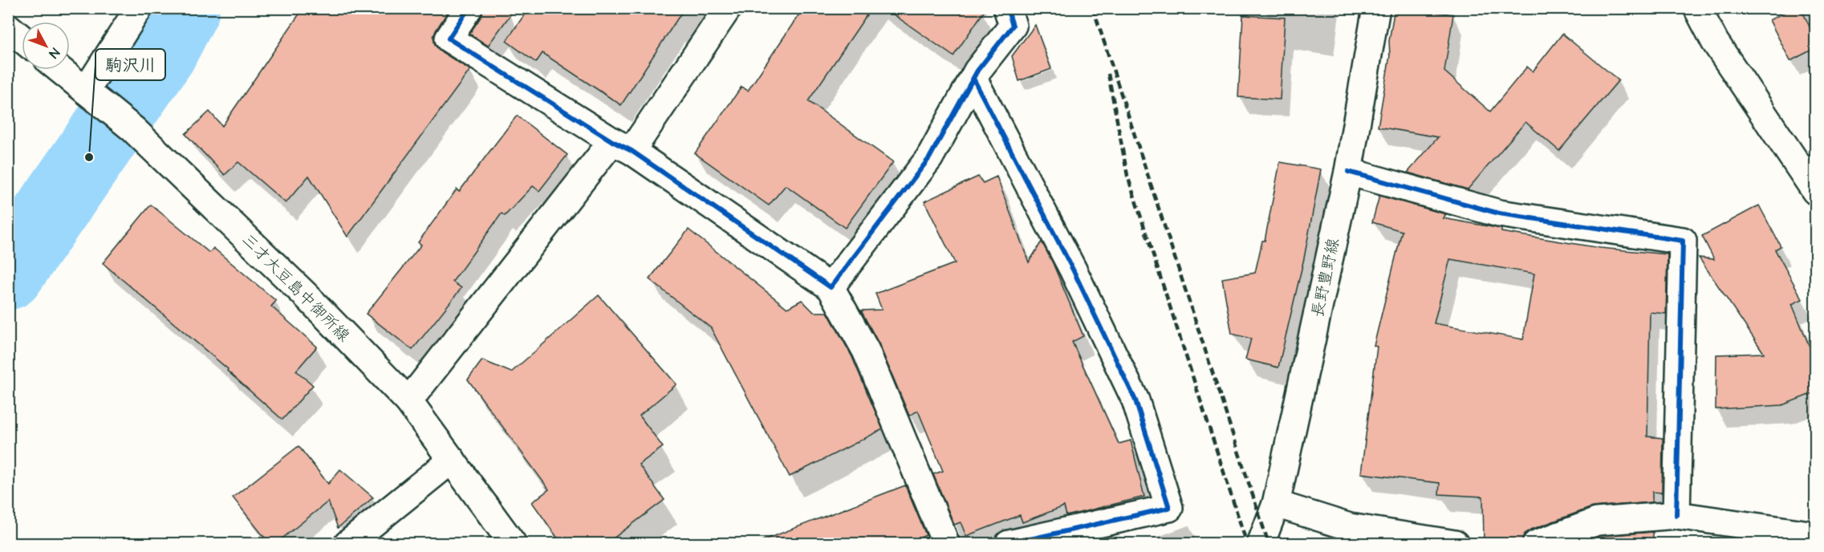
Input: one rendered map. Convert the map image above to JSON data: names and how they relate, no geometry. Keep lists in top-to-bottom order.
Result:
{
  "streets": {
    "street": ["長野豊野線", "三才大豆島中御所線"]
  },
  "places": ["駒沢川"],
  "north": "bottom right"
}
